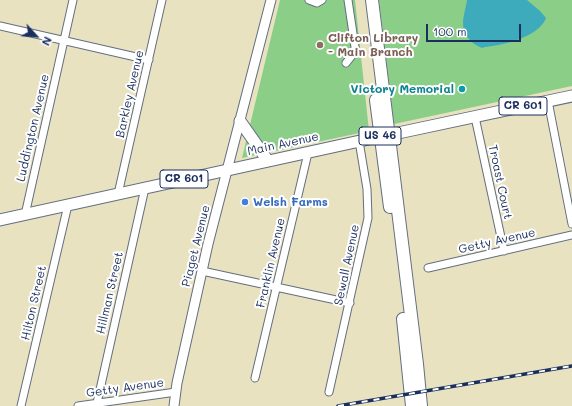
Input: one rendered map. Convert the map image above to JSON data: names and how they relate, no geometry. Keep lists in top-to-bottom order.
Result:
{
  "streets": {
    "highway": ["US 46"],
    "main road": ["CR 601", "Main Avenue"],
    "street": [
      "Barkley Avenue",
      "Luddington Avenue",
      "Troast Court",
      "Getty Avenue",
      "Piaget Avenue",
      "Franklin Avenue",
      "Sewall Avenue",
      "Hillman Street",
      "Hilton Street"
    ]
  },
  "crossings": [
    ["Barkley Avenue", "Main Avenue"],
    ["Luddington Avenue", "Main Avenue"],
    ["Main Avenue", "Troast Court"],
    ["Main Avenue", "Piaget Avenue"],
    ["Main Avenue", "Franklin Avenue"],
    ["Main Avenue", "Sewall Avenue"],
    ["Main Avenue", "Hillman Street"],
    ["Main Avenue", "Hilton Street"],
    ["Troast Court", "Getty Avenue"],
    ["Getty Avenue", "Piaget Avenue"],
    ["Getty Avenue", "Hillman Street"]
  ],
  "places": ["Clifton Library - Main Branch", "Victory Memorial", "Welsh Farms"],
  "scale_bar": "100 m",
  "north": "bottom right"
}
